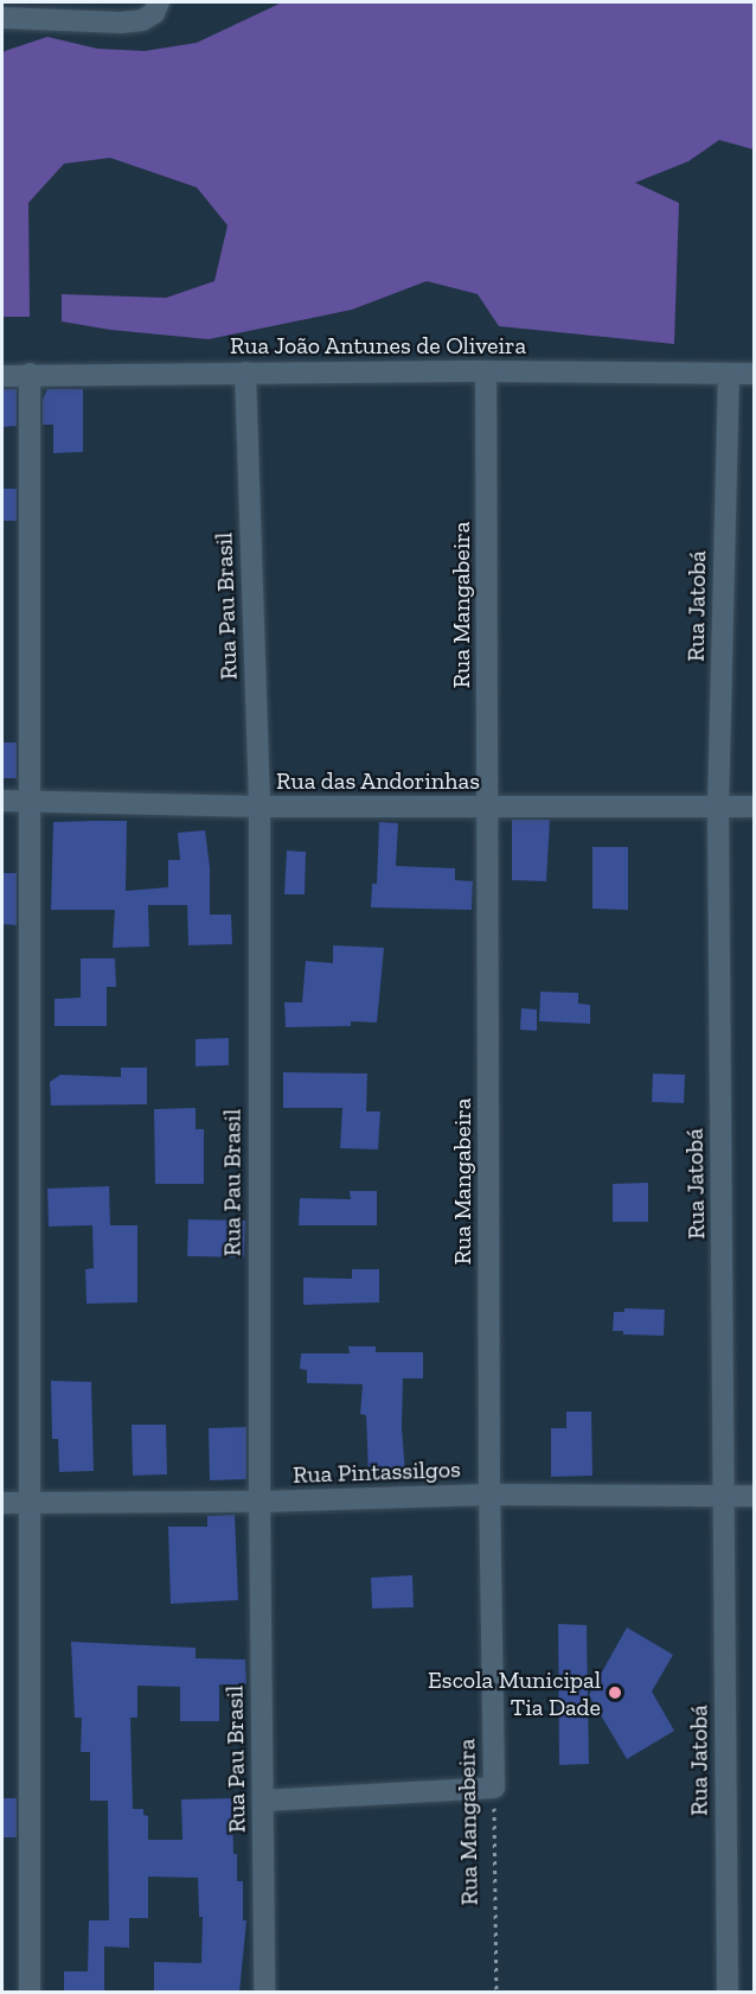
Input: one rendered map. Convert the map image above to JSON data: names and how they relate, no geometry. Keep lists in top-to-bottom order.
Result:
{
  "streets": {
    "street": [
      "Rua João Antunes de Oliveira",
      "Rua Mangabeira",
      "Rua Pau Brasil",
      "Rua Jatobá",
      "Rua das Andorinhas",
      "Rua Pintassilgos"
    ]
  },
  "crossings": [
    ["Rua João Antunes de Oliveira", "Rua Mangabeira"],
    ["Rua João Antunes de Oliveira", "Rua Pau Brasil"],
    ["Rua João Antunes de Oliveira", "Rua Jatobá"],
    ["Rua Mangabeira", "Rua das Andorinhas"],
    ["Rua Mangabeira", "Rua Pintassilgos"],
    ["Rua Pau Brasil", "Rua das Andorinhas"],
    ["Rua Pau Brasil", "Rua Pintassilgos"],
    ["Rua Jatobá", "Rua das Andorinhas"],
    ["Rua Jatobá", "Rua Pintassilgos"]
  ],
  "places": ["Escola Municipal Tia Dade"]
}
